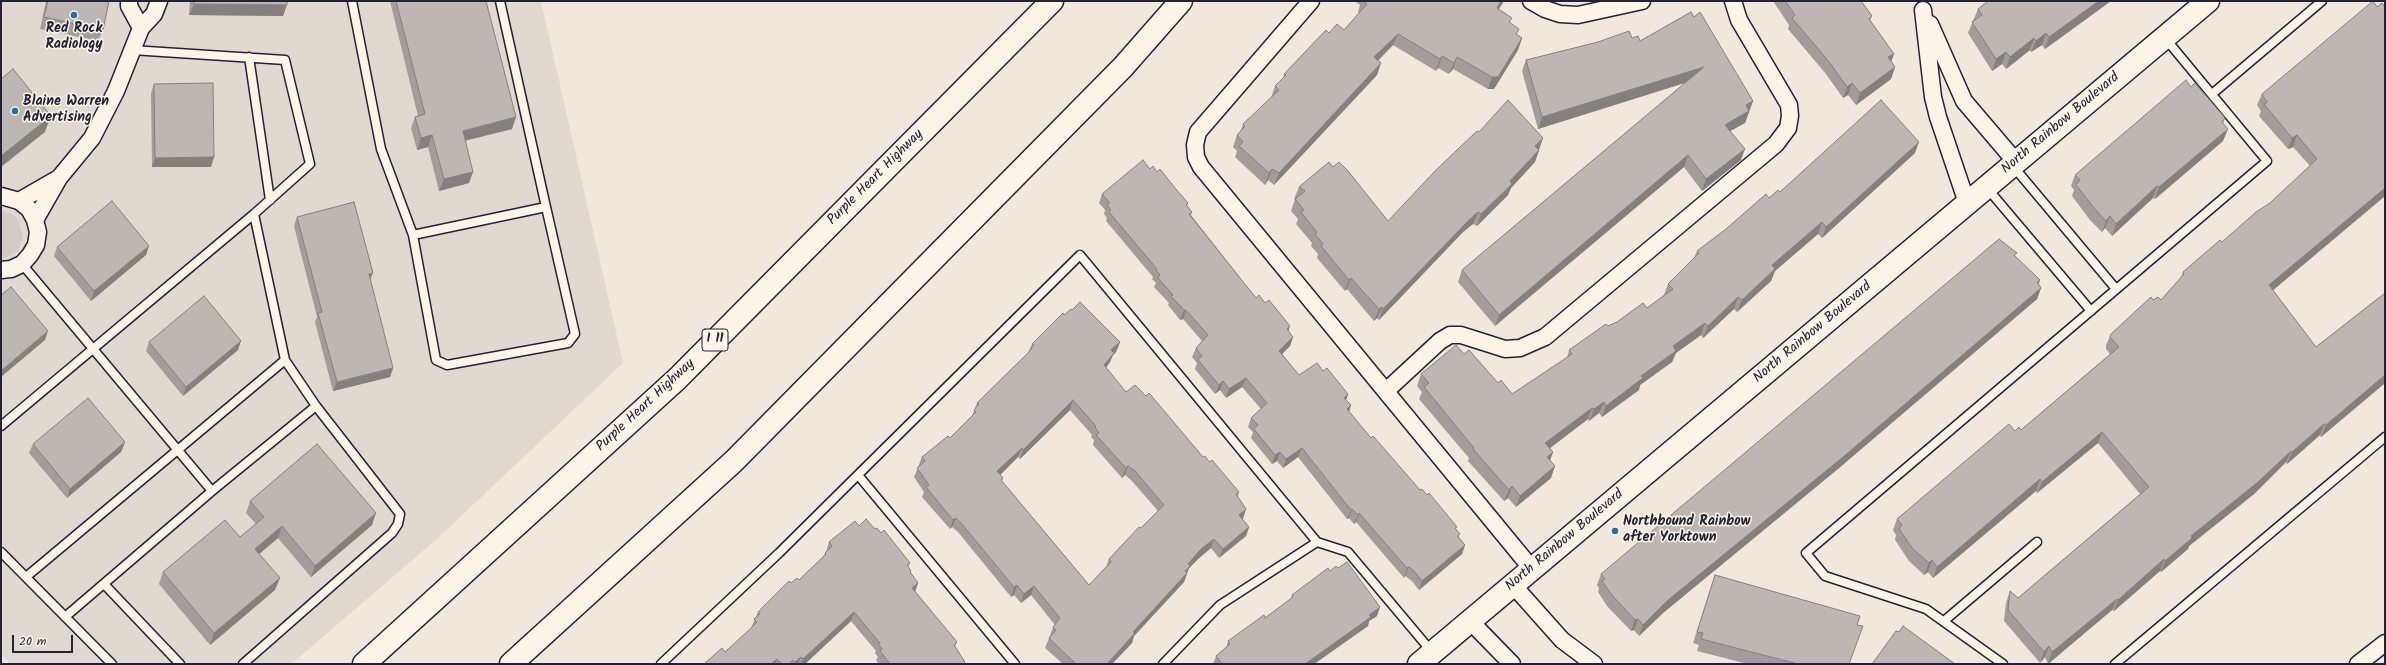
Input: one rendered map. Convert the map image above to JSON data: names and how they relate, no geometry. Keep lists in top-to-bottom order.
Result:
{
  "streets": {
    "main road": ["North Rainbow Boulevard", "Purple Heart Highway", "I 11"]
  },
  "places": ["Red Rock Radiology", "Blaine Warren Advertising", "Northbound Rainbow after Yorktown"],
  "scale_bar": "20 m"
}
